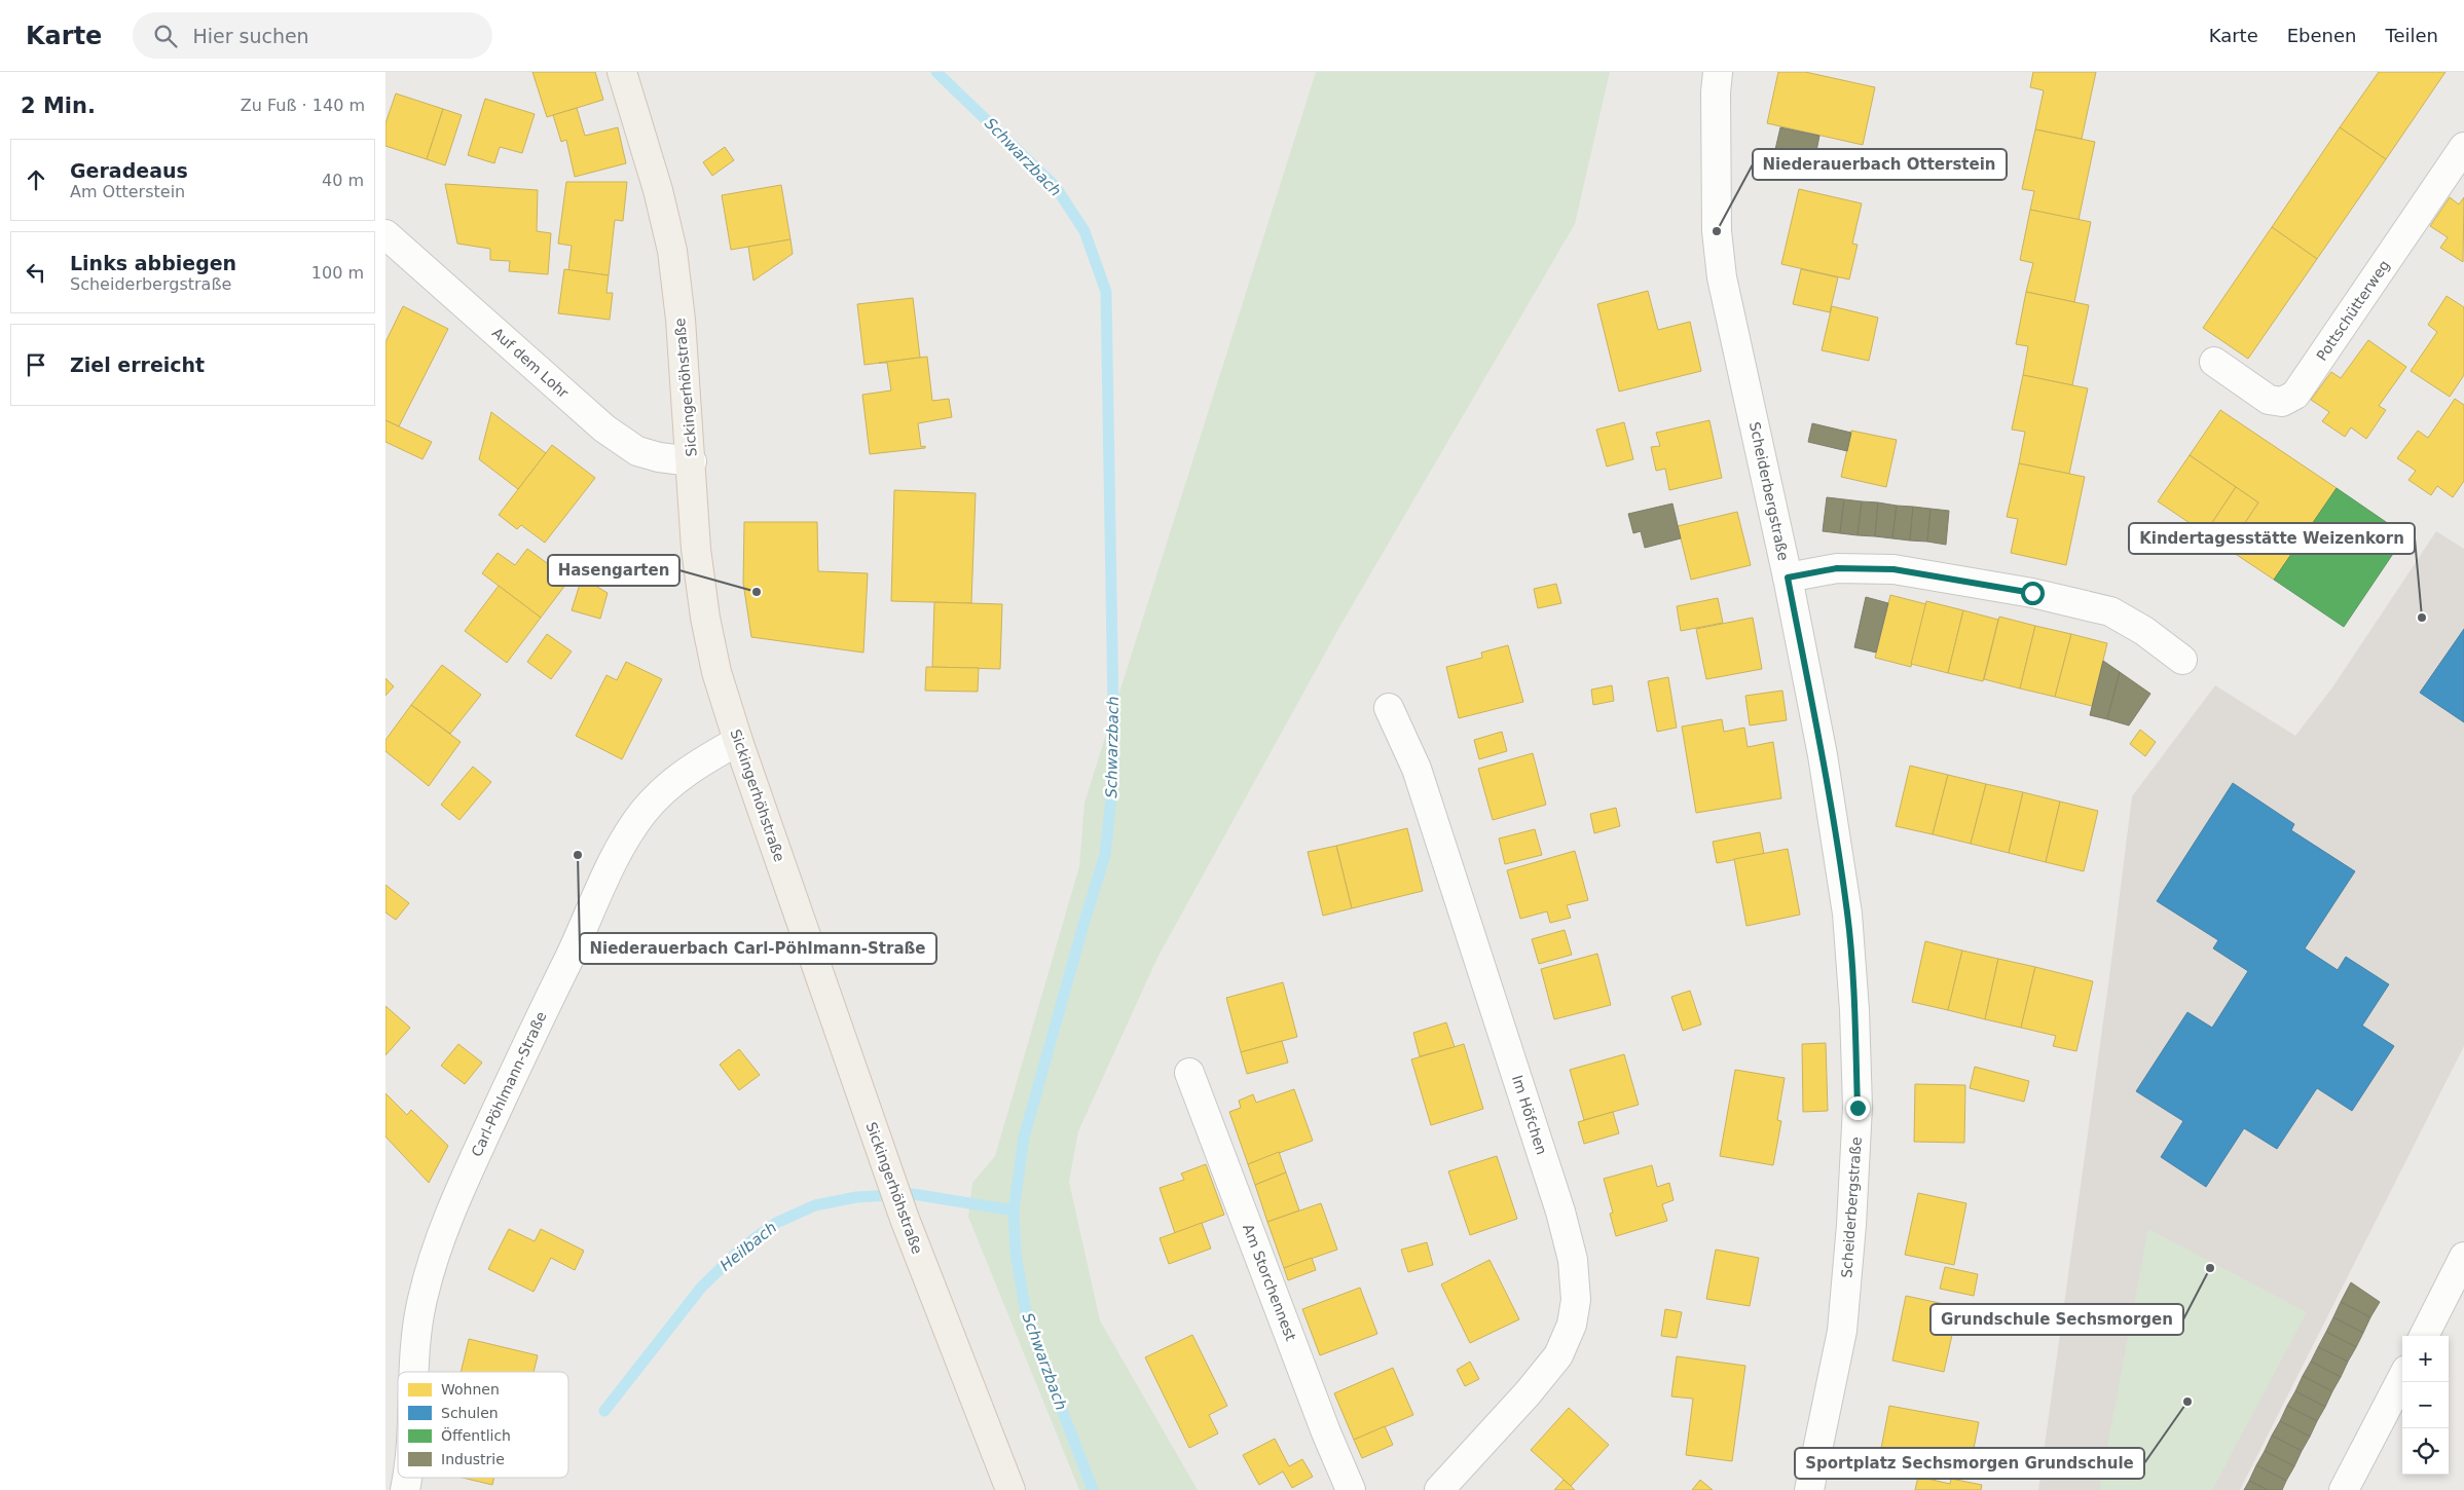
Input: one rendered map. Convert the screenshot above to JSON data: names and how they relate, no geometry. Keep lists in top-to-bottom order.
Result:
{
  "streets": {
    "main road": ["Sickingerhöhstraße"],
    "street": [
      "Pottschütterweg",
      "Auf dem Lohr",
      "Scheiderbergstraße",
      "Carl-Pöhlmann-Straße",
      "Im Höfchen",
      "Am Storchennest"
    ]
  },
  "crossings": [
    ["Auf dem Lohr", "Sickingerhöhstraße"],
    ["Sickingerhöhstraße", "Carl-Pöhlmann-Straße"]
  ],
  "water": ["Schwarzbach", "Heilbach"],
  "places": [
    "Niederauerbach Otterstein",
    "Hasengarten",
    "Kindertagesstätte Weizenkorn",
    "Niederauerbach Carl-Pöhlmann-Straße",
    "Grundschule Sechsmorgen",
    "Sportplatz Sechsmorgen Grundschule"
  ],
  "legend": [
    "Wohnen",
    "Schulen",
    "Öffentlich",
    "Industrie"
  ],
  "page": {
    "header": "Karte",
    "search": "Hier suchen",
    "nav": ["Karte", "Ebenen", "Teilen"],
    "heading": ["2 Min.", "Zu Fuß · 140 m"],
    "list": [
      ["Geradeaus", "Am Otterstein", "40 m"],
      ["Links abbiegen", "Scheiderbergstraße", "100 m"],
      "Ziel erreicht"
    ],
    "map_buttons": ["+", "−"]
  }
}
